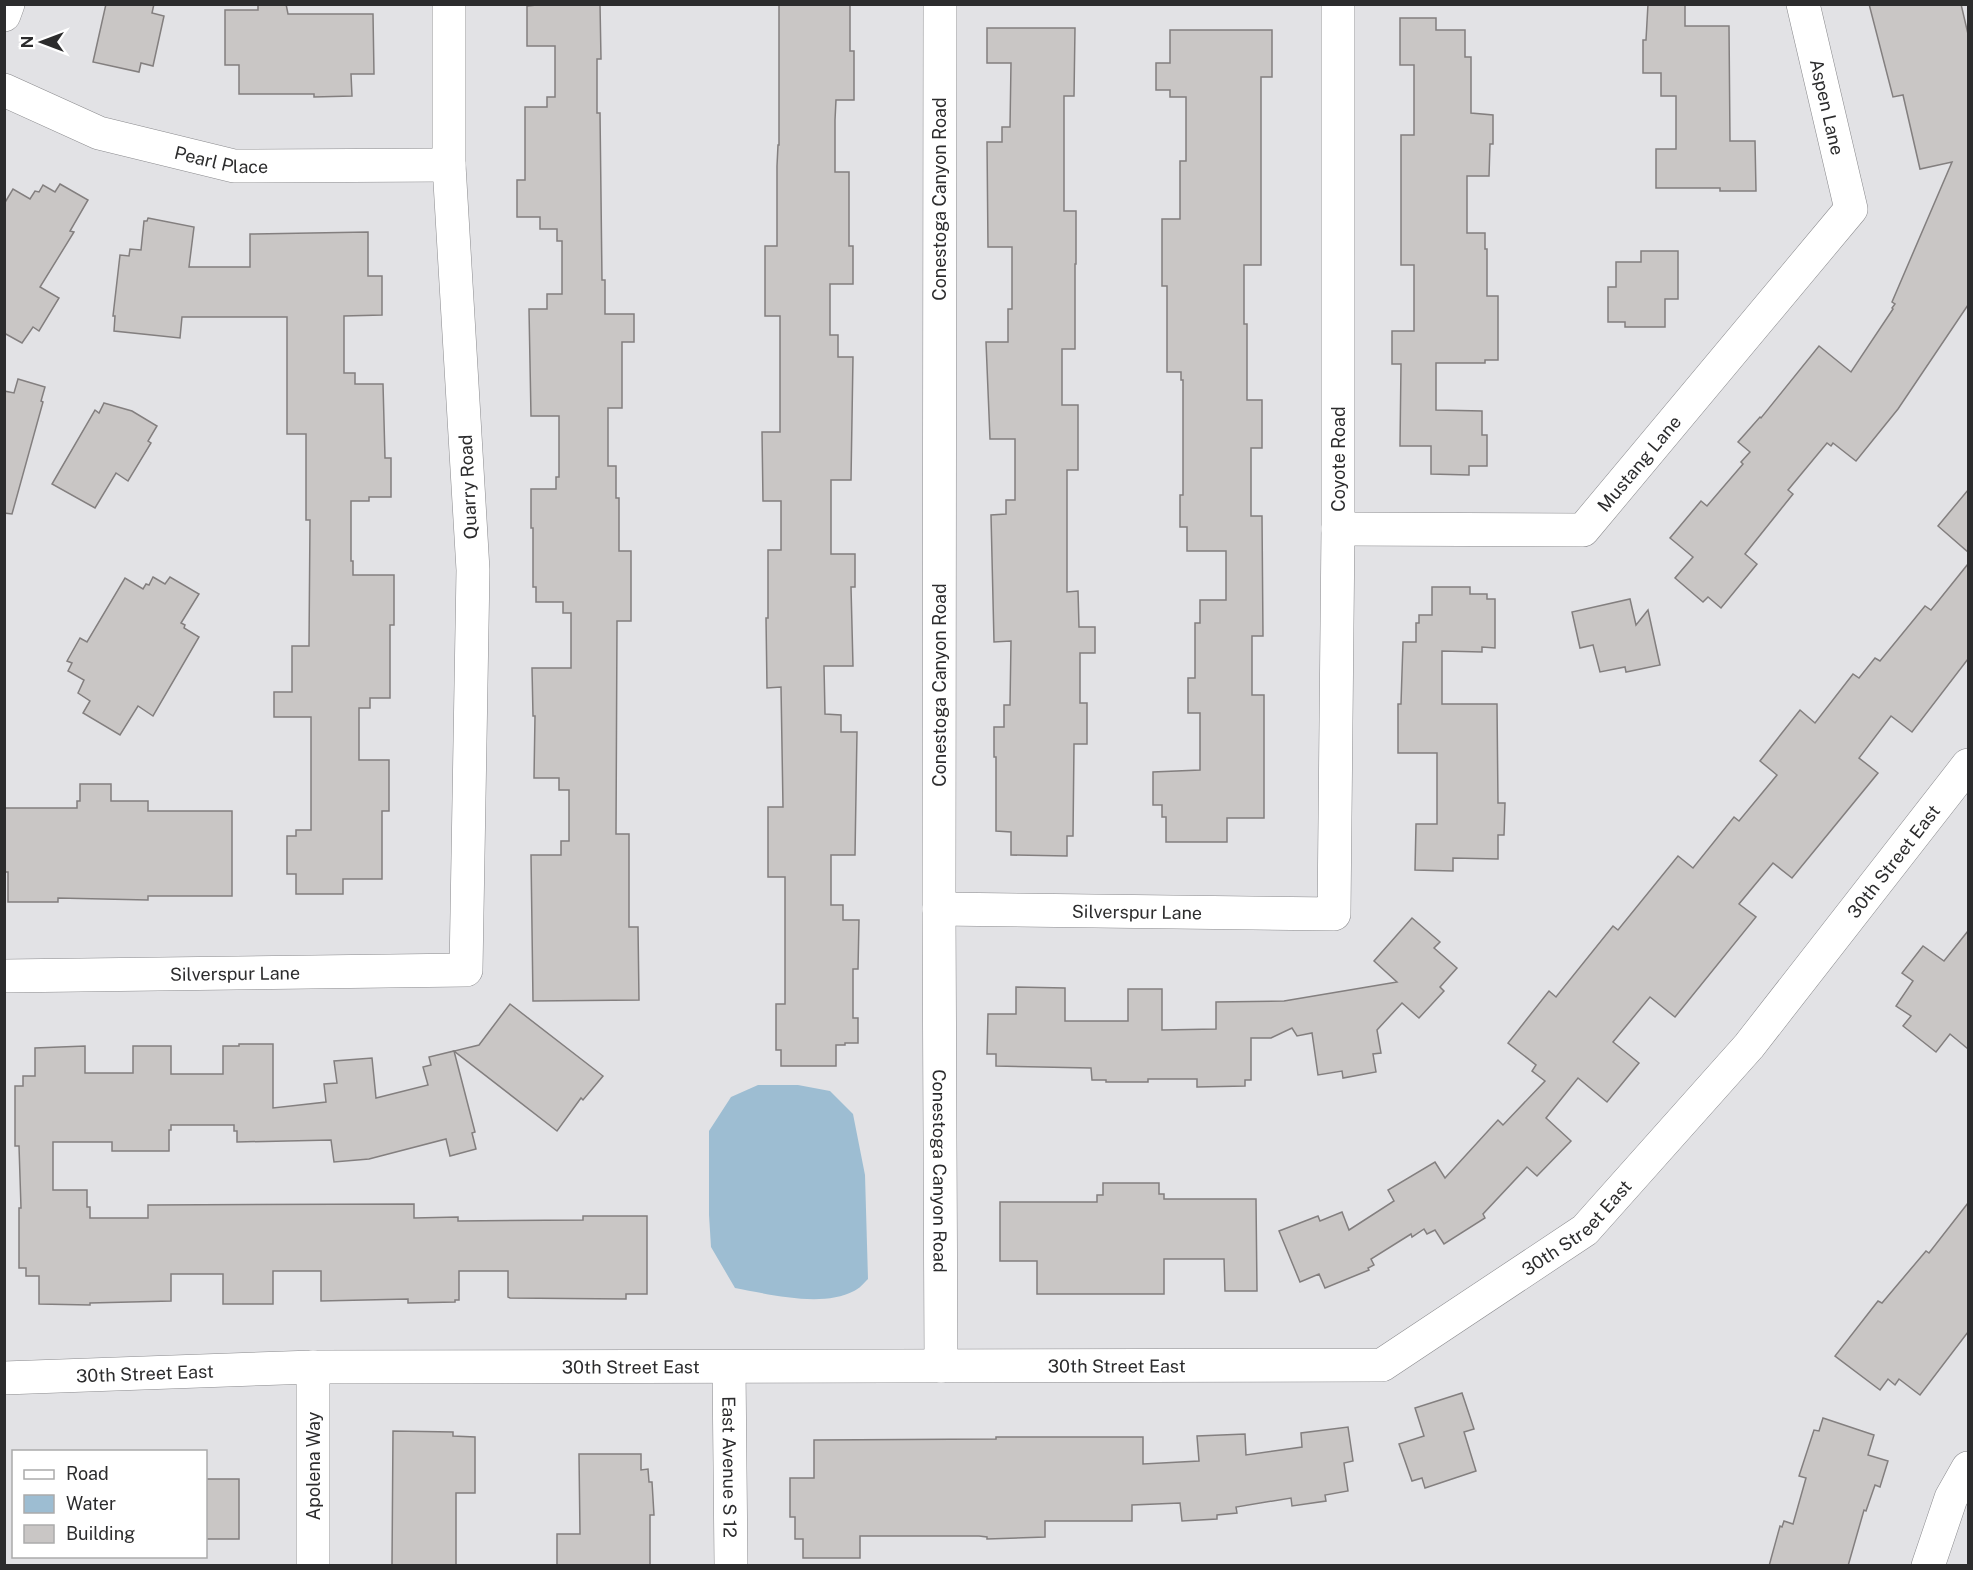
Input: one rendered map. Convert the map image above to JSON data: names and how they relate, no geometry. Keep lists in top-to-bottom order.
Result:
{
  "streets": {
    "street": [
      "Aspen Lane",
      "Pearl Place",
      "Conestoga Canyon Road",
      "Coyote Road",
      "Mustang Lane",
      "Quarry Road",
      "30th Street East",
      "Silverspur Lane",
      "Apolena Way",
      "East Avenue S 12"
    ]
  },
  "crossings": [
    ["Aspen Lane", "Mustang Lane"],
    ["Pearl Place", "Quarry Road"],
    ["Conestoga Canyon Road", "30th Street East"],
    ["Conestoga Canyon Road", "Silverspur Lane"],
    ["Coyote Road", "Mustang Lane"],
    ["Coyote Road", "Silverspur Lane"],
    ["Quarry Road", "Silverspur Lane"],
    ["30th Street East", "Apolena Way"],
    ["30th Street East", "East Avenue S 12"]
  ],
  "legend": ["Road", "Water", "Building"],
  "north": "left"
}
